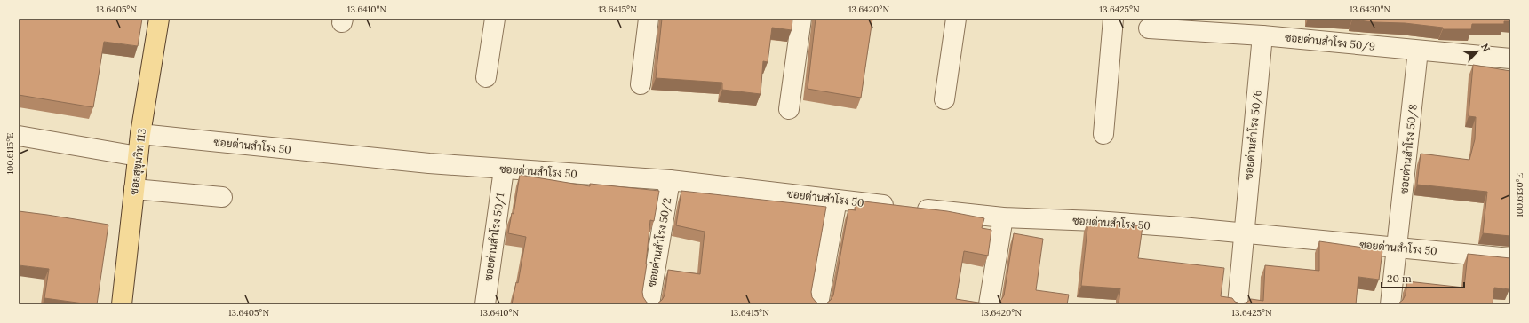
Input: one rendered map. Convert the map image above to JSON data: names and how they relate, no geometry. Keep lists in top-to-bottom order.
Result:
{
  "streets": {
    "main road": ["ซอยสุขุมวิท 113"],
    "street": [
      "ซอยด่านสำโรง 50/9",
      "ซอยด่านสำโรง 50/6",
      "ซอยด่านสำโรง 50",
      "ซอยด่านสำโรง 50/8",
      "ซอยด่านสำโรง 50/1",
      "ซอยด่านสำโรง 50/2"
    ]
  },
  "crossings": [
    ["ซอยด่านสำโรง 50/9", "ซอยด่านสำโรง 50/6"],
    ["ซอยด่านสำโรง 50/9", "ซอยด่านสำโรง 50/8"],
    ["ซอยด่านสำโรง 50/6", "ซอยด่านสำโรง 50"],
    ["ซอยด่านสำโรง 50", "ซอยด่านสำโรง 50/8"],
    ["ซอยด่านสำโรง 50", "ซอยสุขุมวิท 113"],
    ["ซอยด่านสำโรง 50", "ซอยด่านสำโรง 50/1"],
    ["ซอยด่านสำโรง 50", "ซอยด่านสำโรง 50/2"]
  ],
  "scale_bar": "20 m",
  "north": "top right",
  "coordinates": [
    "13.6405°N",
    "13.6410°N",
    "13.6415°N",
    "13.6420°N",
    "13.6425°N",
    "13.6430°N",
    "100.6115°E",
    "100.6130°E"
  ]
}
